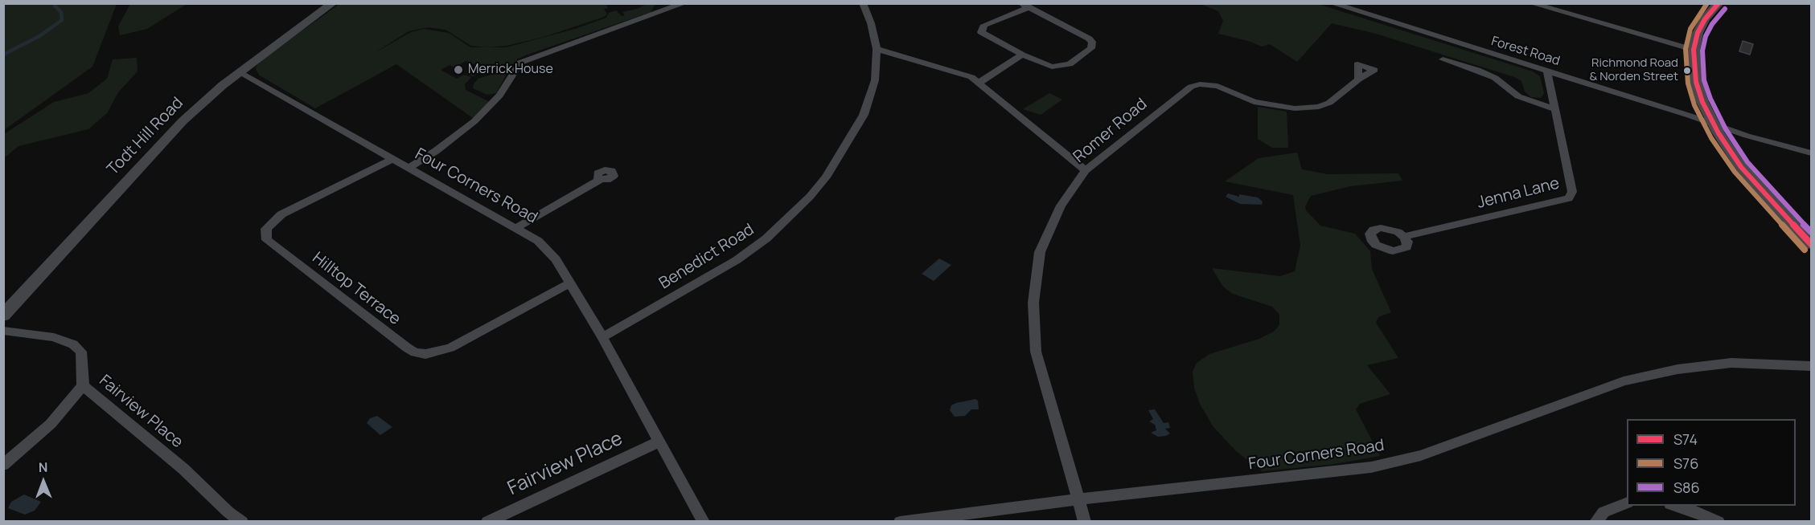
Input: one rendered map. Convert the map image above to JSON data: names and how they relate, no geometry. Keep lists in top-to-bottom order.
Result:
{
  "streets": {
    "street": [
      "Forest Road",
      "Romer Road",
      "Todt Hill Road",
      "Four Corners Road",
      "Jenna Lane",
      "Benedict Road",
      "Hilltop Terrace",
      "Fairview Place"
    ]
  },
  "crossings": [
    ["Forest Road", "Jenna Lane"],
    ["Romer Road", "Four Corners Road"],
    ["Todt Hill Road", "Four Corners Road"],
    ["Four Corners Road", "Benedict Road"],
    ["Four Corners Road", "Hilltop Terrace"],
    ["Four Corners Road", "Fairview Place"]
  ],
  "places": ["Merrick House", "Richmond Road & Norden Street"],
  "lines": ["transit line S74", "transit line S76", "transit line S86"],
  "legend": ["S74", "S76", "S86"],
  "north": "top"
}
